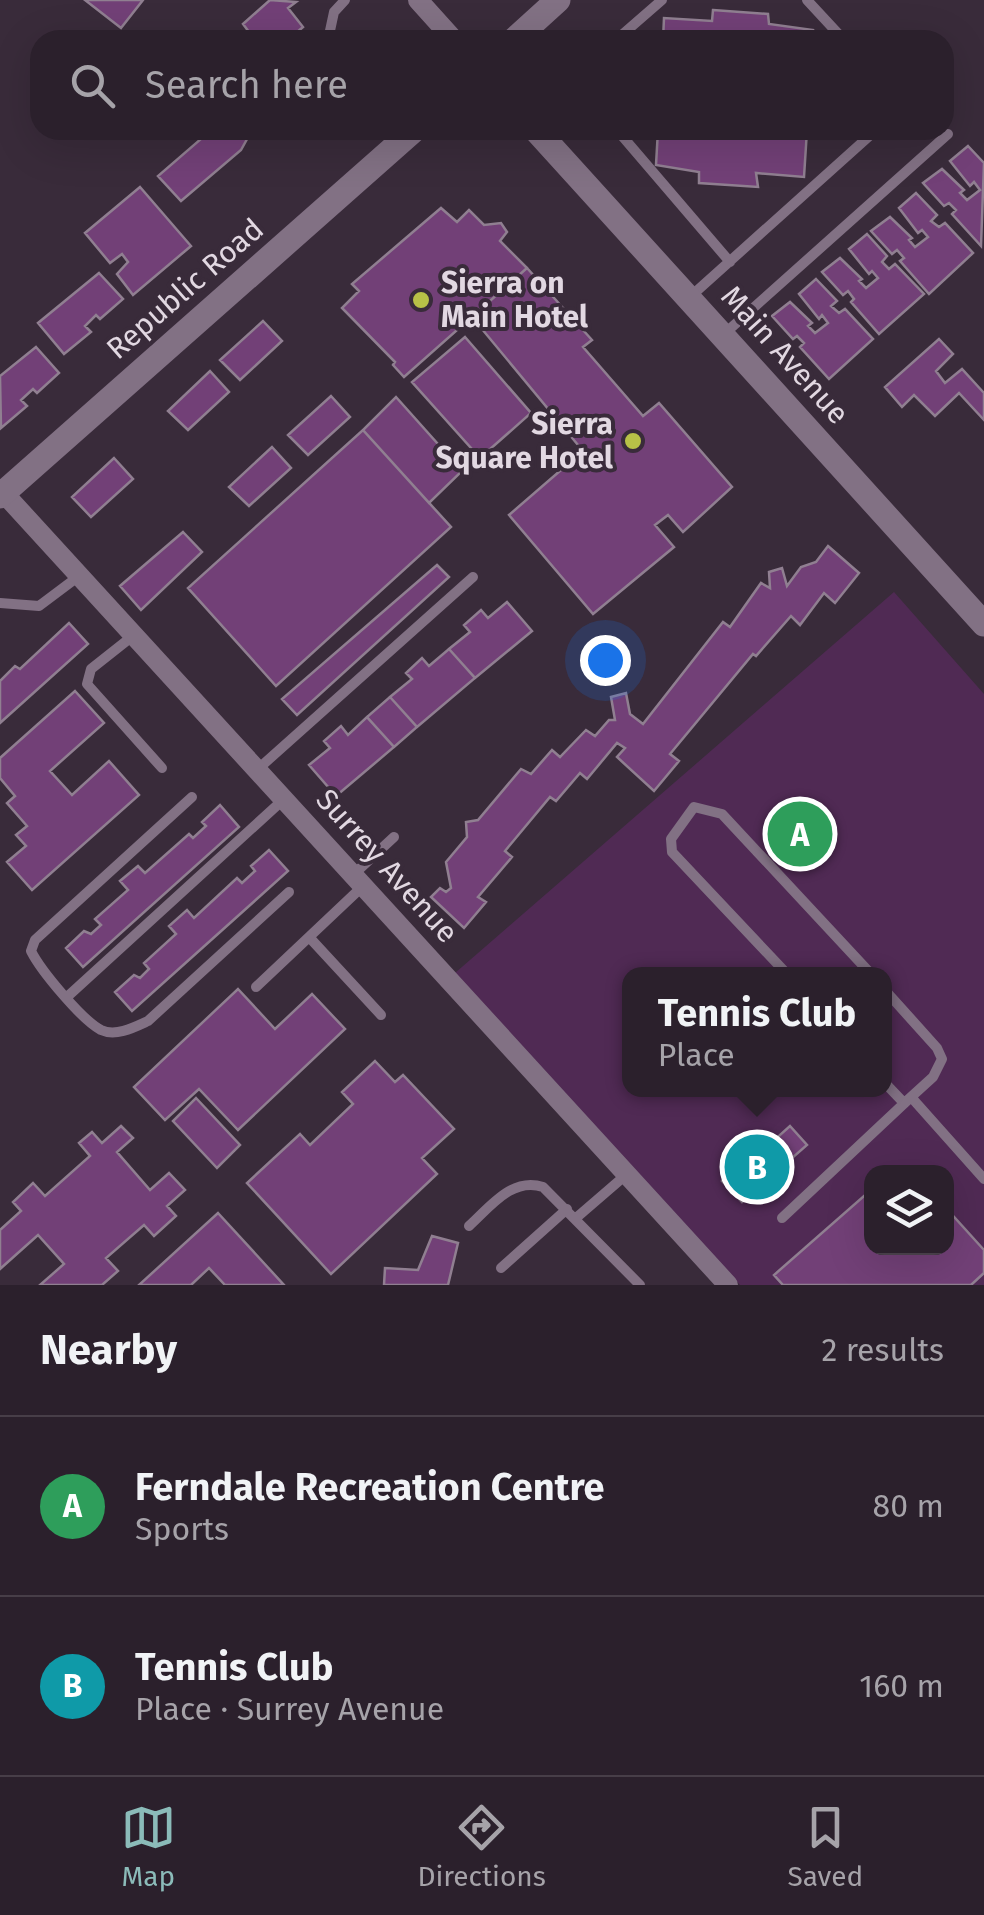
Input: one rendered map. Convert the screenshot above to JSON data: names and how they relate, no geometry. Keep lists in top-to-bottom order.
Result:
{
  "streets": {
    "street": ["Republic Road", "Main Avenue", "Surrey Avenue"]
  },
  "crossings": [
    ["Republic Road", "Surrey Avenue"]
  ],
  "places": ["Sierra on Main Hotel", "Sierra Square Hotel"],
  "page": {
    "search": "Search here",
    "pins": ["A", "B"],
    "popup": ["Tennis Club", "Place"],
    "heading": ["Nearby", "2 results"],
    "list": [
      {
        "mark": "A",
        "name": "Ferndale Recreation Centre",
        "note": "Sports",
        "value": "80 m"
      },
      {
        "mark": "B",
        "name": "Tennis Club",
        "note": "Place · Surrey Avenue",
        "value": "160 m"
      }
    ],
    "nav": ["Map", "Directions", "Saved"]
  }
}
